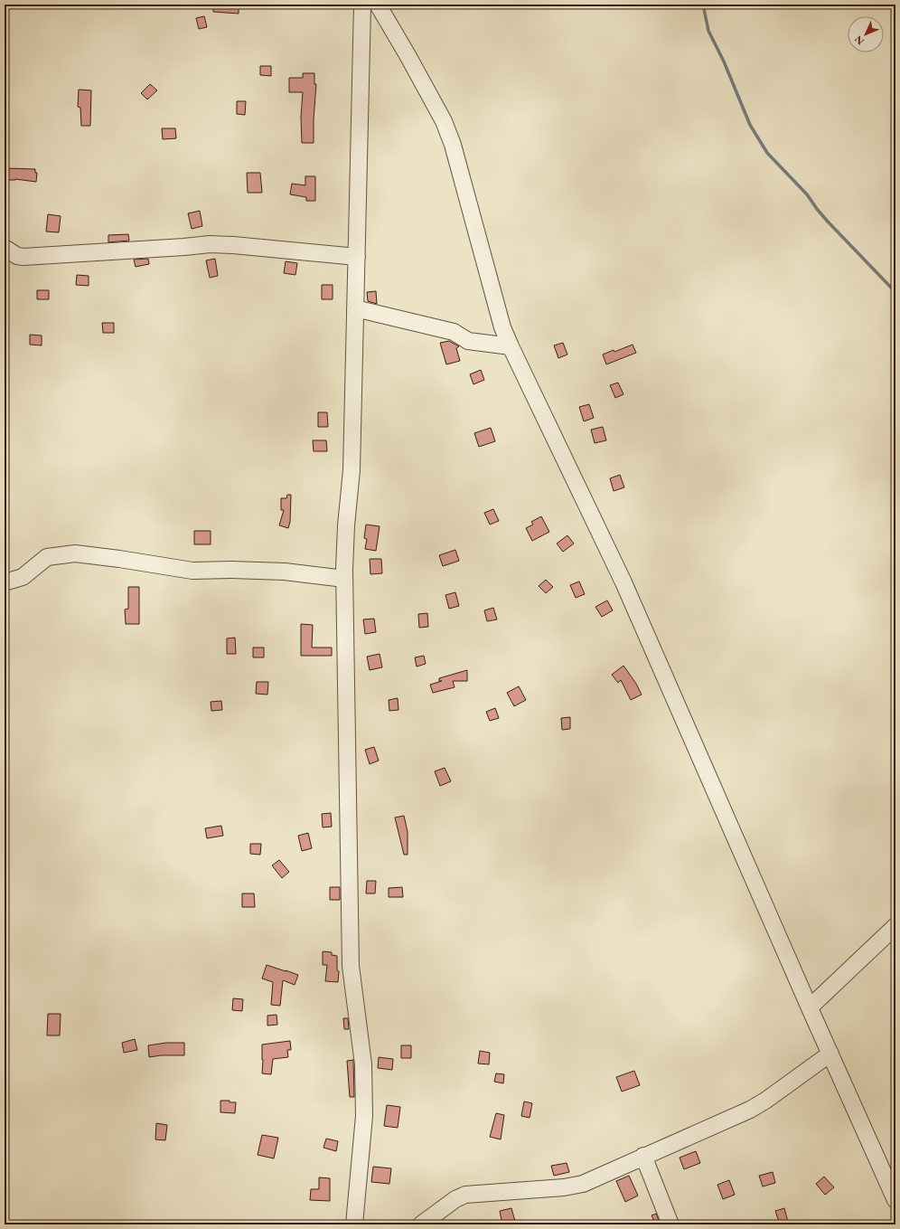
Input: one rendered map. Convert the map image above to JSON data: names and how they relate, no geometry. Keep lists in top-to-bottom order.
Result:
{
  "north": "bottom left"
}
